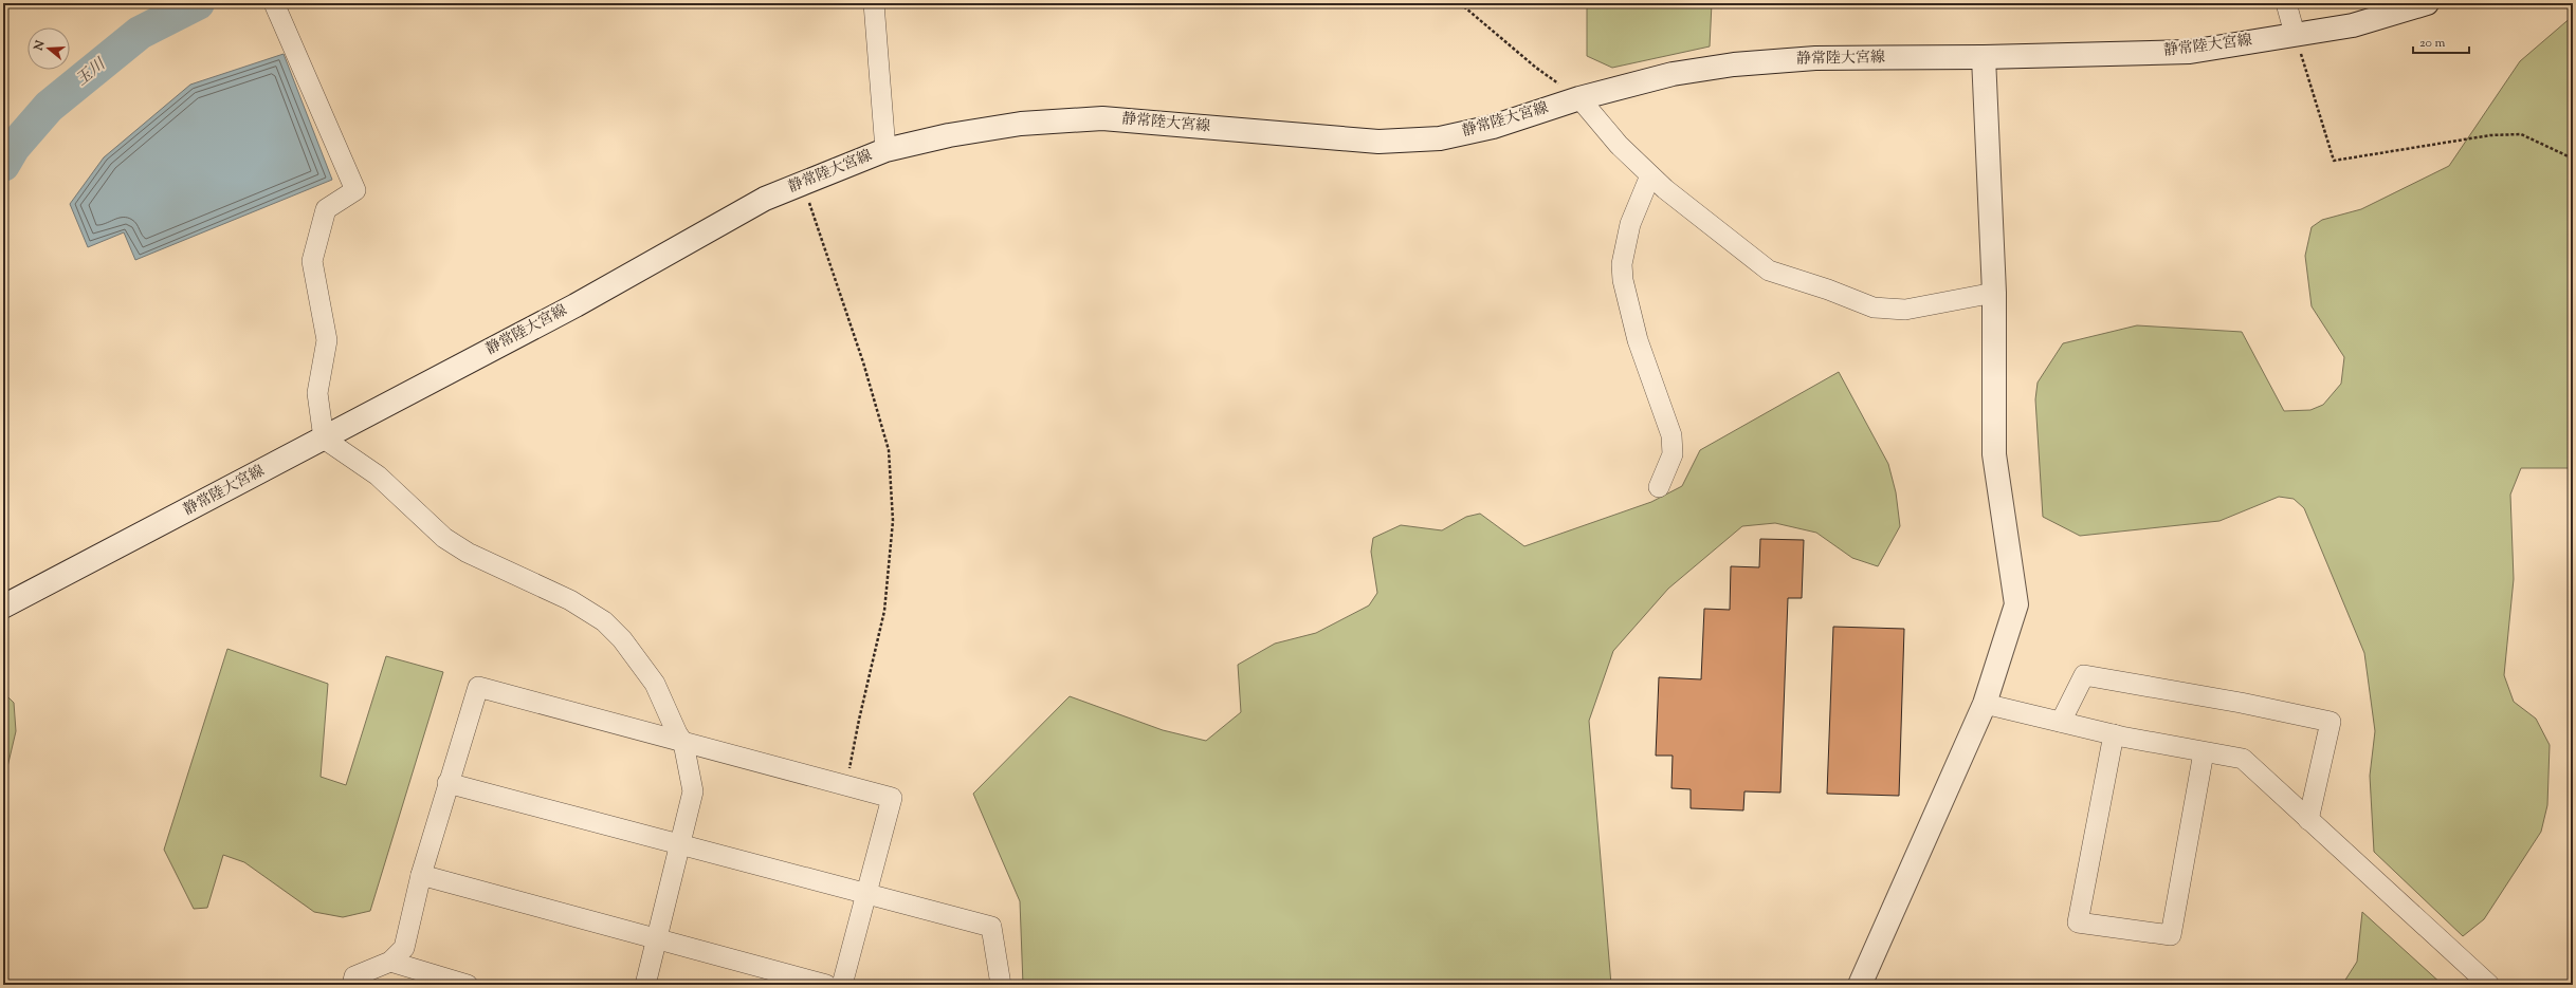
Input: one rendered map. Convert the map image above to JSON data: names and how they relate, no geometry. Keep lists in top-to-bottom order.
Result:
{
  "streets": {
    "main road": ["静常陸大宮線"]
  },
  "water": ["玉川"],
  "scale_bar": "20 m",
  "north": "left"
}
